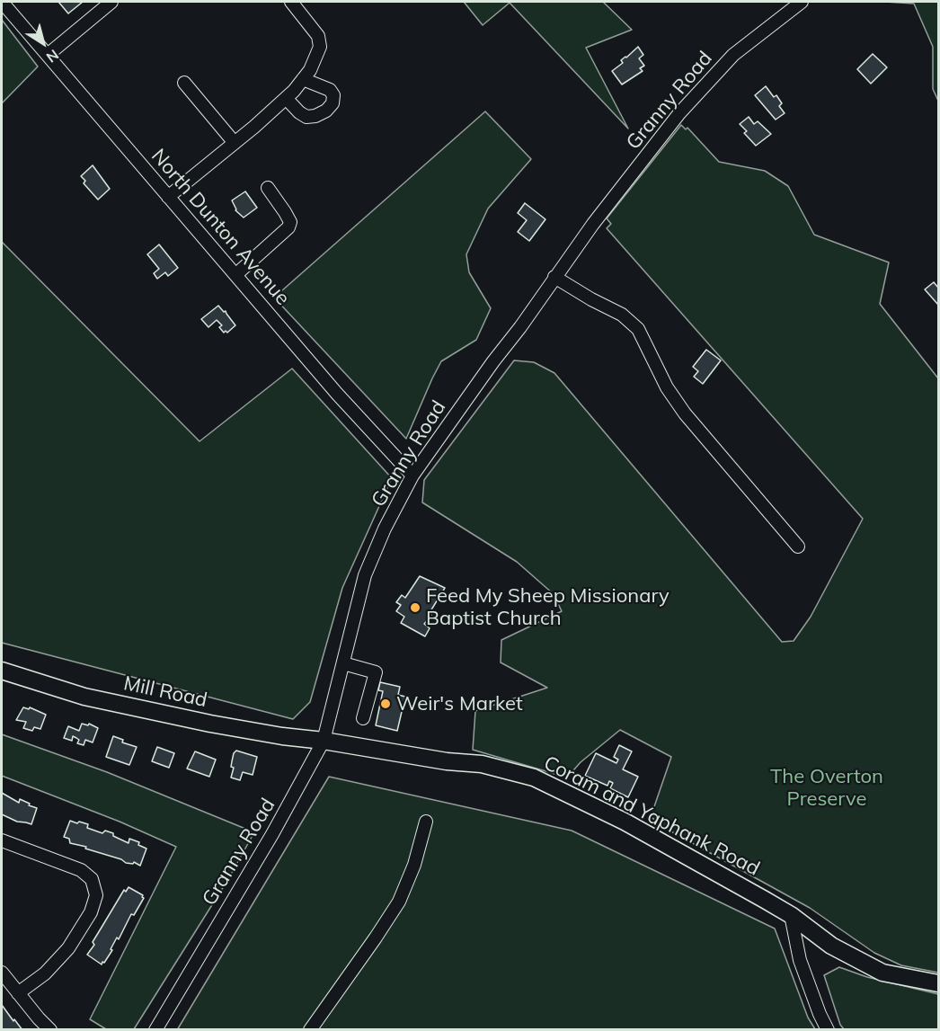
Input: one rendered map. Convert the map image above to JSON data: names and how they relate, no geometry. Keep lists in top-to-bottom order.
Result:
{
  "streets": {
    "main road": ["Mill Road", "Coram and Yaphank Road"],
    "street": ["Granny Road", "North Dunton Avenue"]
  },
  "crossings": [
    ["Granny Road", "North Dunton Avenue"],
    ["Granny Road", "Mill Road"],
    ["Granny Road", "Coram and Yaphank Road"],
    ["Mill Road", "Coram and Yaphank Road"]
  ],
  "parks": ["The Overton Preserve"],
  "places": ["Feed My Sheep Missionary Baptist Church", "Weir's Market"],
  "north": "bottom right"
}
